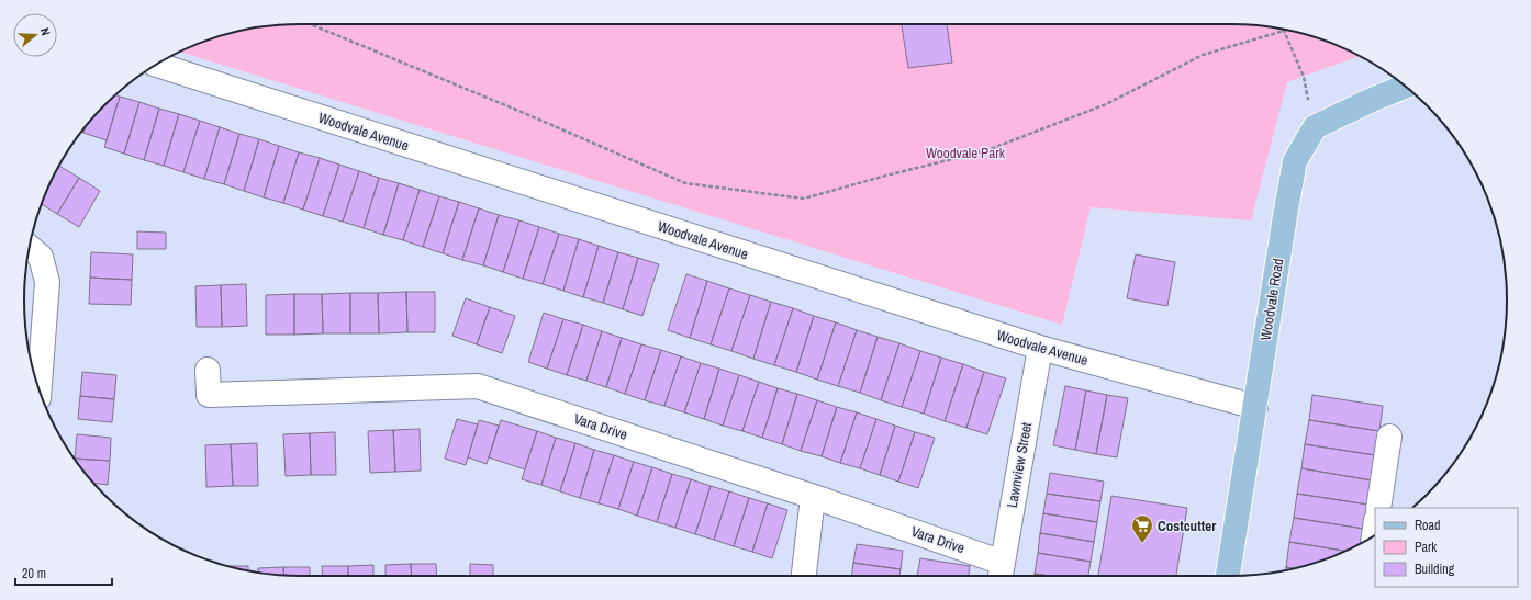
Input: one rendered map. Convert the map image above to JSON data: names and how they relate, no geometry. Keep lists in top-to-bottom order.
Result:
{
  "streets": {
    "main road": ["Woodvale Road"],
    "street": ["Woodvale Avenue", "Vara Drive", "Lawnview Street"]
  },
  "crossings": [
    ["Woodvale Avenue", "Woodvale Road"],
    ["Woodvale Avenue", "Lawnview Street"],
    ["Vara Drive", "Lawnview Street"]
  ],
  "parks": ["Woodvale Park"],
  "places": {
    "supermarket": ["Costcutter"]
  },
  "legend": ["Road", "Park", "Building"],
  "scale_bar": "20 m",
  "north": "right"
}
